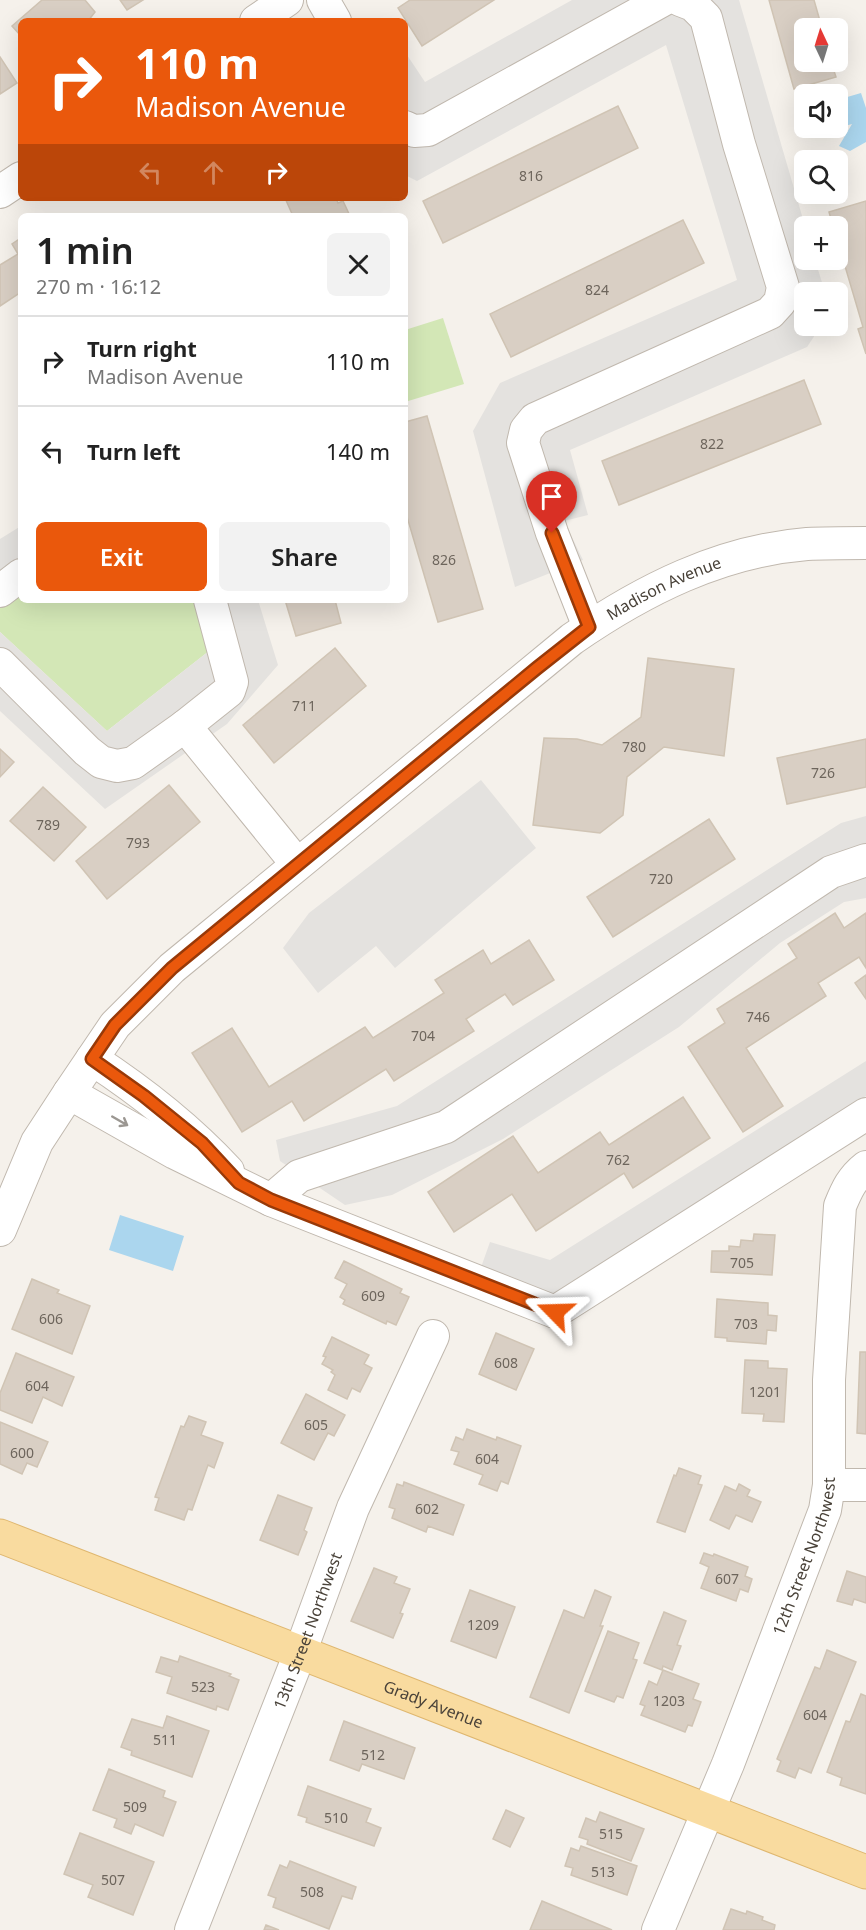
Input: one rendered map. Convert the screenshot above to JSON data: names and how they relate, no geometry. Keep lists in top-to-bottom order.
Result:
{
  "streets": {
    "main road": ["Grady Avenue"],
    "street": ["Madison Avenue", "12th Street Northwest", "13th Street Northwest"]
  },
  "crossings": [
    ["12th Street Northwest", "Grady Avenue"],
    ["13th Street Northwest", "Grady Avenue"]
  ],
  "house_numbers": [
    "816",
    "824",
    "822",
    "826",
    "711",
    "780",
    "726",
    "789",
    "793",
    "720",
    "746",
    "704",
    "762",
    "705",
    "609",
    "606",
    "703",
    "608",
    "604",
    "1201",
    "605",
    "600",
    "604",
    "602",
    "607",
    "1209",
    "523",
    "1203",
    "604",
    "511",
    "512",
    "509",
    "510",
    "515",
    "513",
    "507",
    "508"
  ],
  "north": "top",
  "page": {
    "map_buttons": ["+", "−"],
    "turn": ["110 m", "Madison Avenue"],
    "heading": ["1 min", "270 m · 16:12"],
    "list": [
      {
        "name": "Turn right",
        "note": "Madison Avenue",
        "value": "110 m"
      },
      {
        "name": "Turn left",
        "value": "140 m"
      }
    ],
    "buttons": ["Exit", "Share"]
  }
}
